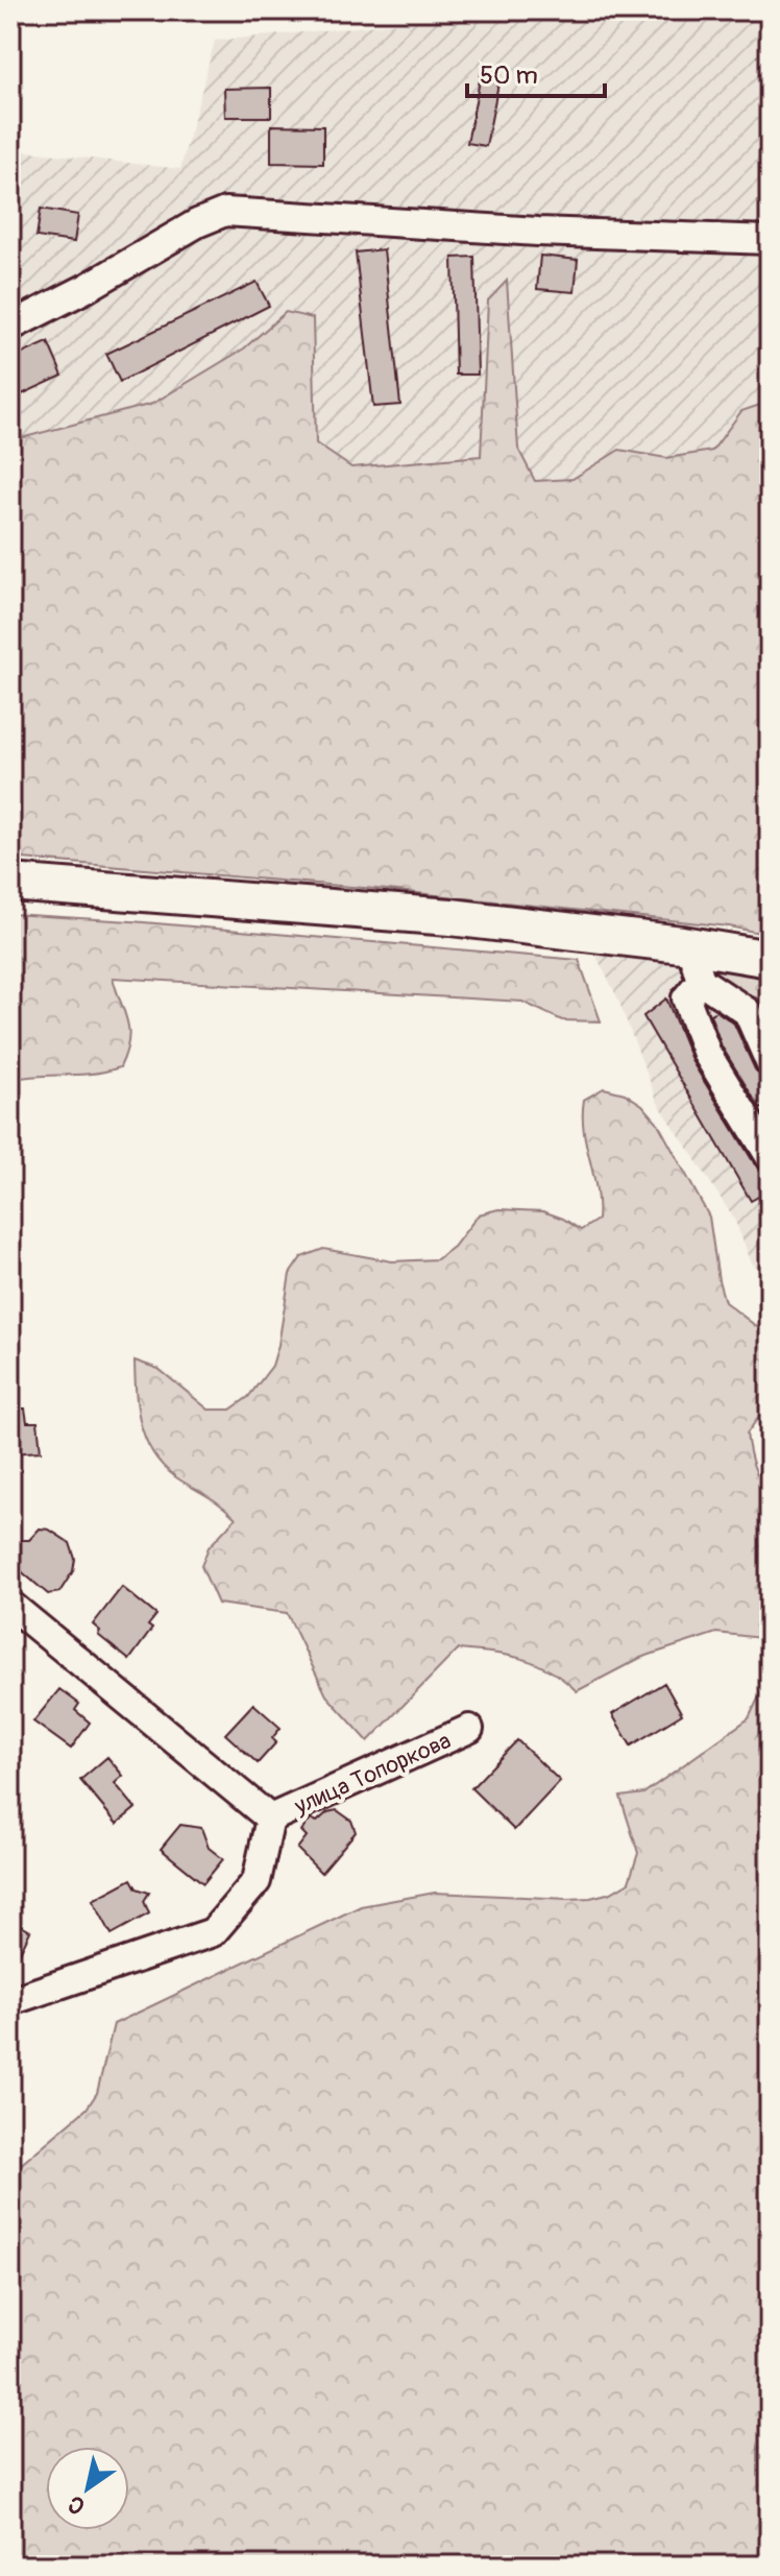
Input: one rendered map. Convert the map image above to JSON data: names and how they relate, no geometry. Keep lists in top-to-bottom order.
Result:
{
  "streets": {
    "street": ["улица Топоркова"]
  },
  "scale_bar": "50 m",
  "north": "bottom left"
}
